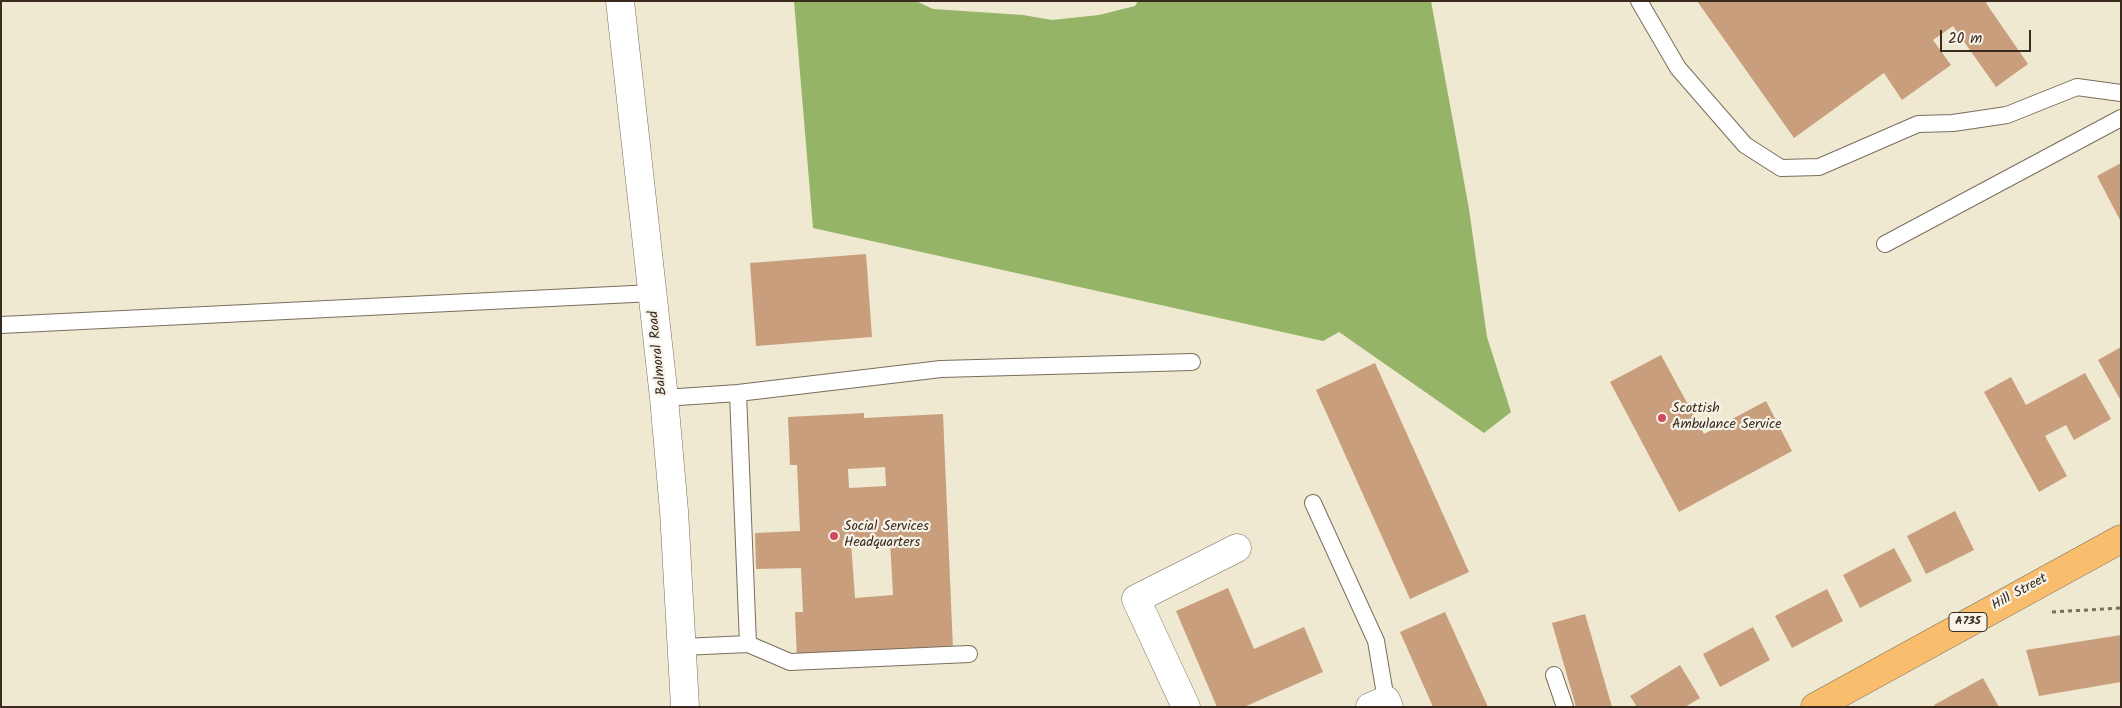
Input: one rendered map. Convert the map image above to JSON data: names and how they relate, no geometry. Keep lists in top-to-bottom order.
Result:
{
  "streets": {
    "main road": ["Hill Street", "A735"],
    "street": ["Balmoral Road"]
  },
  "places": ["Scottish Ambulance Service", "Social Services Headquarters"],
  "scale_bar": "20 m"
}
